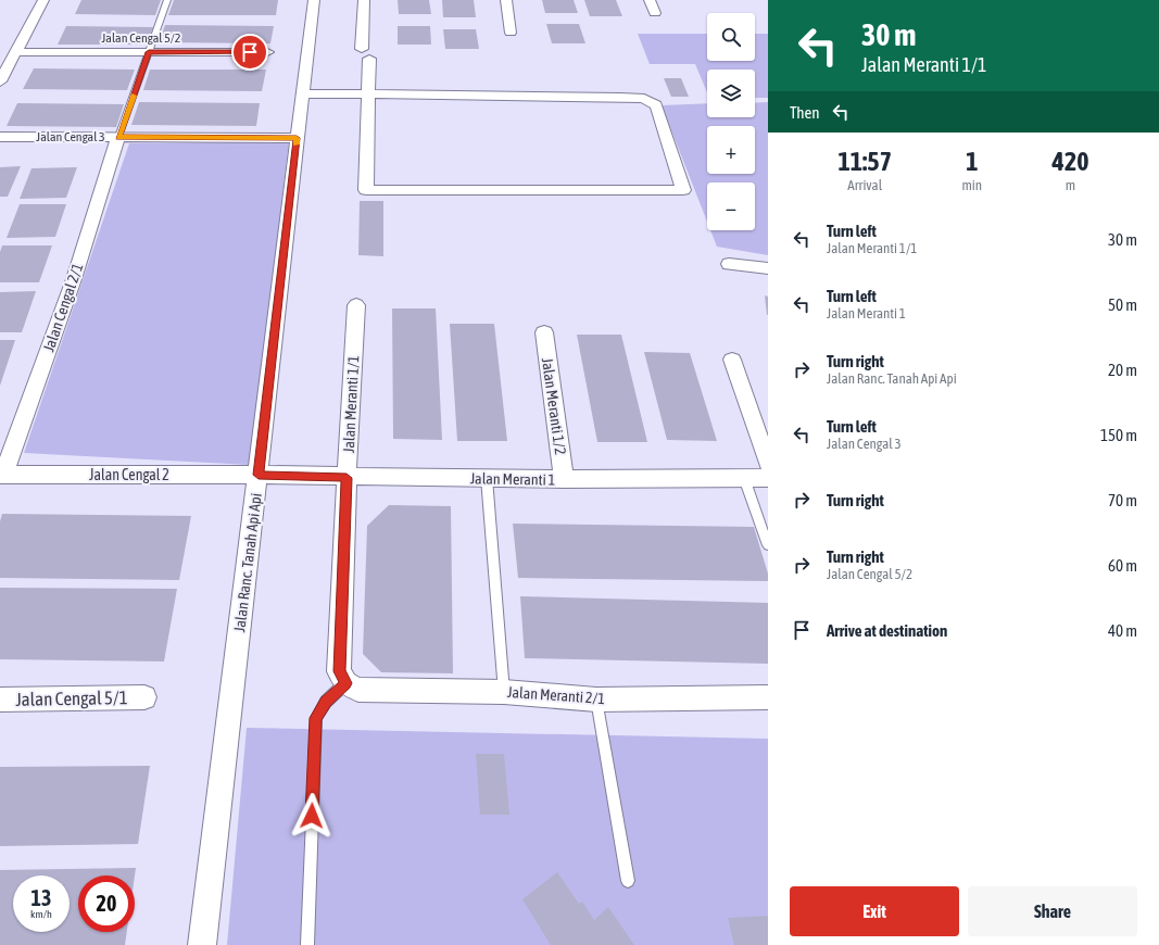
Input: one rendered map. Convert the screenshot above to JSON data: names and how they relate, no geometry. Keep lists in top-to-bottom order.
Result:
{
  "streets": {
    "street": [
      "Jalan Cengal 5/2",
      "Jalan Cengal 3",
      "Jalan Cengal 2/1",
      "Jalan Meranti 1/1",
      "Jalan Meranti 1/2",
      "Jalan Cengal 2",
      "Jalan Meranti 1",
      "Jalan Ranc. Tanah Api Api",
      "Jalan Meranti 2/1",
      "Jalan Cengal 5/1"
    ]
  },
  "crossings": [
    ["Jalan Cengal 3", "Jalan Cengal 2/1"],
    ["Jalan Cengal 3", "Jalan Ranc. Tanah Api Api"],
    ["Jalan Cengal 2/1", "Jalan Cengal 2"],
    ["Jalan Meranti 1/1", "Jalan Meranti 1"],
    ["Jalan Meranti 1/1", "Jalan Meranti 2/1"],
    ["Jalan Meranti 1/2", "Jalan Meranti 1"],
    ["Jalan Cengal 2", "Jalan Meranti 1"],
    ["Jalan Cengal 2", "Jalan Ranc. Tanah Api Api"],
    ["Jalan Meranti 1", "Jalan Ranc. Tanah Api Api"]
  ],
  "page": {
    "turn": ["30 m", "Jalan Meranti 1/1"],
    "map_buttons": ["+", "−"],
    "then": "Then",
    "eta": [
      "11:57",
      "Arrival",
      "1",
      "min",
      "420",
      "m"
    ],
    "list": [
      {
        "name": "Turn left",
        "note": "Jalan Meranti 1/1",
        "value": "30 m"
      },
      {
        "name": "Turn left",
        "note": "Jalan Meranti 1",
        "value": "50 m"
      },
      {
        "name": "Turn right",
        "note": "Jalan Ranc. Tanah Api Api",
        "value": "20 m"
      },
      {
        "name": "Turn left",
        "note": "Jalan Cengal 3",
        "value": "150 m"
      },
      {
        "name": "Turn right",
        "value": "70 m"
      },
      {
        "name": "Turn right",
        "note": "Jalan Cengal 5/2",
        "value": "60 m"
      },
      {
        "name": "Arrive at destination",
        "value": "40 m"
      }
    ],
    "speed": "13 km/h",
    "limit": "20",
    "buttons": ["Exit", "Share"]
  }
}
